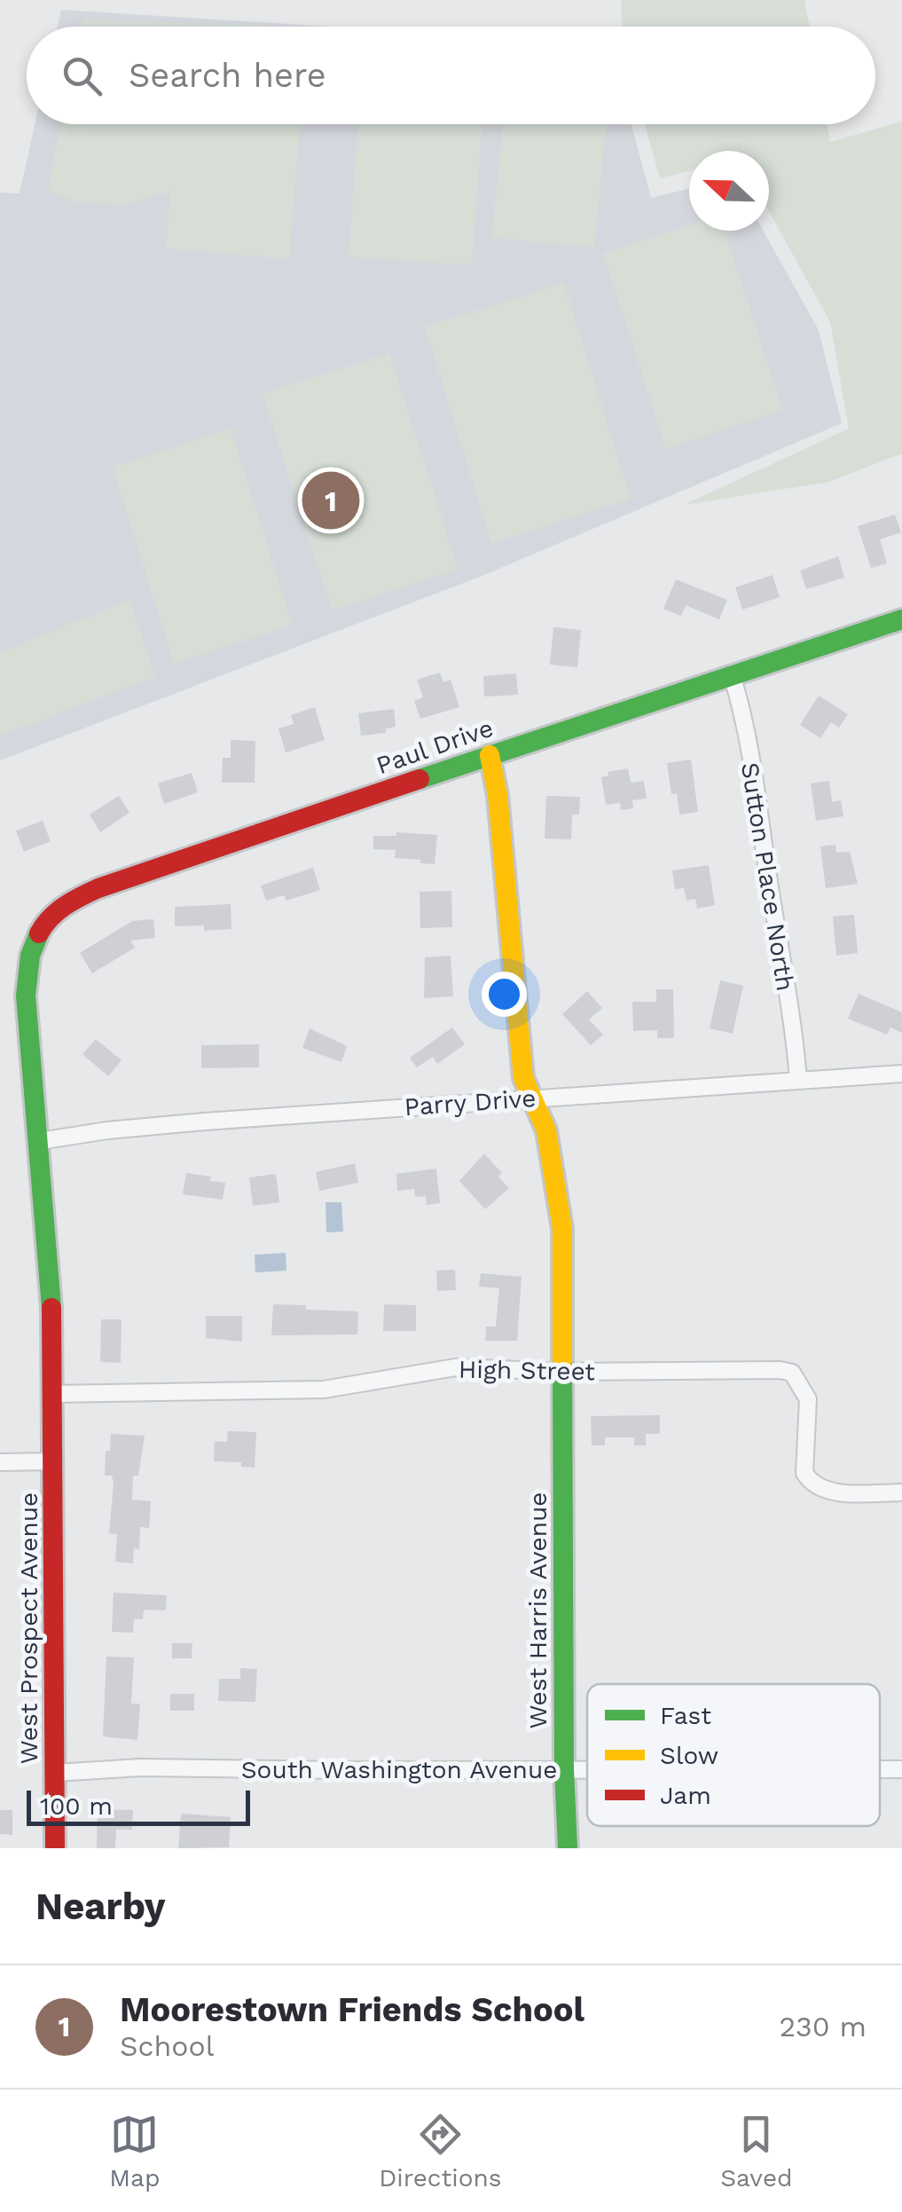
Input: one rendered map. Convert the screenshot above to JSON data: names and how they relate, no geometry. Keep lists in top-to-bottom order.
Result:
{
  "streets": {
    "street": [
      "Paul Drive",
      "Sutton Place North",
      "Parry Drive",
      "High Street",
      "West Harris Avenue",
      "West Prospect Avenue",
      "South Washington Avenue"
    ]
  },
  "crossings": [
    ["Paul Drive", "Sutton Place North"],
    ["Paul Drive", "Parry Drive"],
    ["Paul Drive", "West Harris Avenue"],
    ["Paul Drive", "West Prospect Avenue"],
    ["Sutton Place North", "Parry Drive"],
    ["Parry Drive", "West Harris Avenue"],
    ["Parry Drive", "West Prospect Avenue"],
    ["High Street", "West Harris Avenue"],
    ["High Street", "West Prospect Avenue"],
    ["West Harris Avenue", "South Washington Avenue"],
    ["West Prospect Avenue", "South Washington Avenue"]
  ],
  "legend": ["Fast", "Slow", "Jam"],
  "scale_bar": "100 m",
  "north": "left",
  "page": {
    "search": "Search here",
    "pins": "1",
    "scale": "100 m",
    "heading": "Nearby",
    "list": [
      {
        "mark": "1",
        "name": "Moorestown Friends School",
        "note": "School",
        "value": "230 m"
      }
    ],
    "nav": ["Map", "Directions", "Saved"]
  }
}
